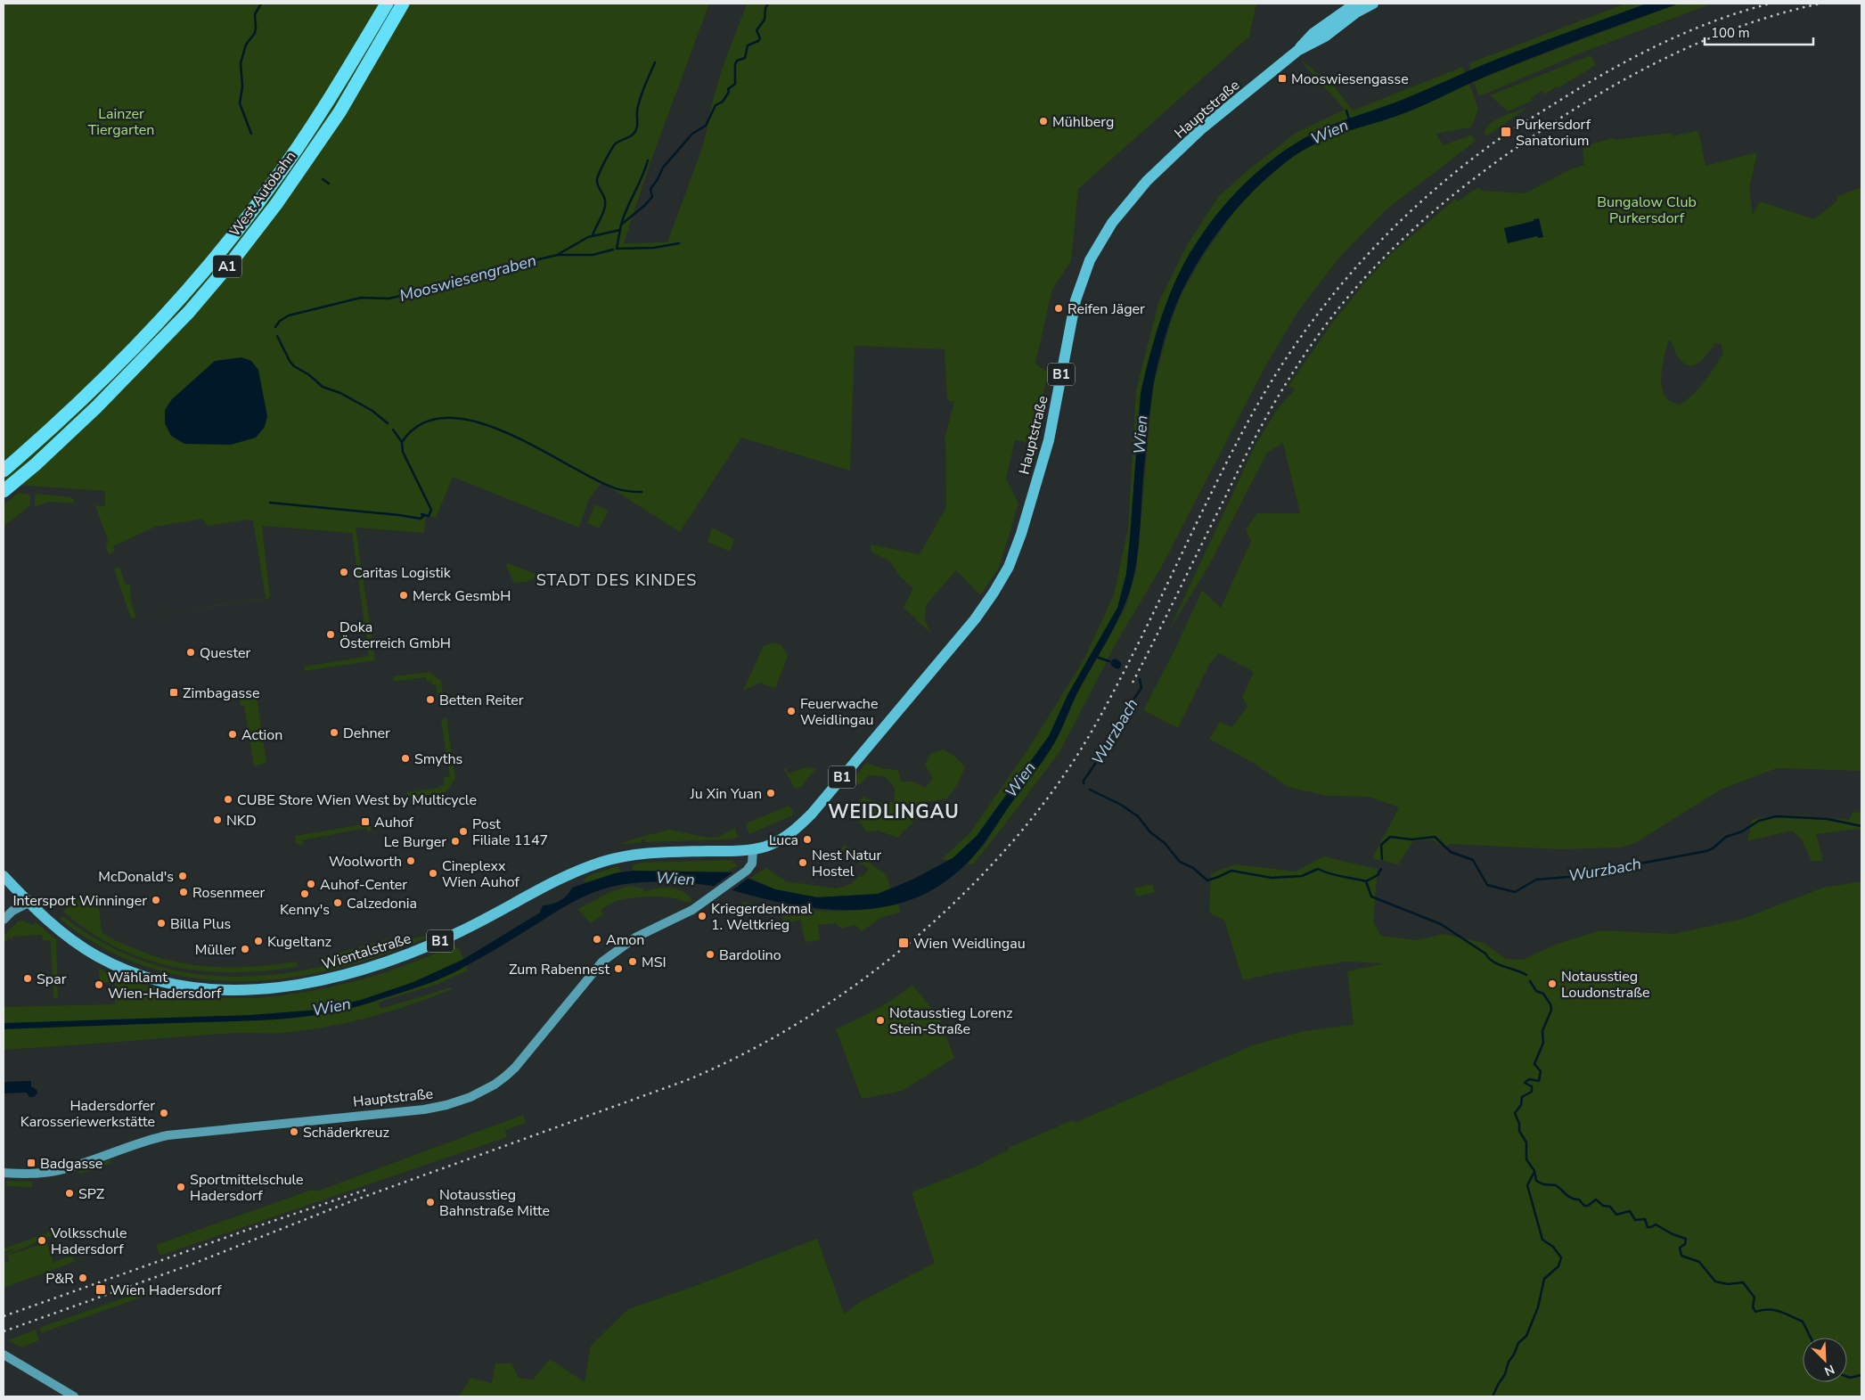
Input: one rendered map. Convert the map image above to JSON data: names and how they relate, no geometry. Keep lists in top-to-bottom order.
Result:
{
  "streets": {
    "highway": ["West Autobahn", "A1"],
    "main road": ["Hauptstraße", "B1", "Wientalstraße"]
  },
  "crossings": [
    ["Hauptstraße", "B1"],
    ["Hauptstraße", "Wientalstraße"]
  ],
  "districts": ["STADT DES KINDES", "WEIDLINGAU"],
  "water": ["Wien", "Mooswiesengraben", "Wurzbach"],
  "parks": ["Lainzer Tiergarten", "Bungalow Club Purkersdorf"],
  "places": {
    "transit": [
      "Mooswiesengasse",
      "Purkersdorf Sanatorium",
      "Zimbagasse",
      "Auhof",
      "Wien Weidlingau",
      "Badgasse",
      "Wien Hadersdorf"
    ],
    "other": [
      "Mühlberg",
      "Reifen Jäger",
      "Caritas Logistik",
      "Merck GesmbH",
      "Doka Österreich GmbH",
      "Quester",
      "Betten Reiter",
      "Feuerwache Weidlingau",
      "Dehner",
      "Action",
      "Smyths",
      "Ju Xin Yuan",
      "CUBE Store Wien West by Multicycle",
      "NKD",
      "Post Filiale 1147",
      "Luca",
      "Le Burger",
      "Woolworth",
      "Nest Natur Hostel",
      "Cineplexx Wien Auhof",
      "McDonald's",
      "Auhof-Center",
      "Rosenmeer",
      "Kenny's",
      "Intersport Winninger",
      "Calzedonia",
      "Kriegerdenkmal 1. Weltkrieg",
      "Billa Plus",
      "Amon",
      "Kugeltanz",
      "Müller",
      "Bardolino",
      "MSI",
      "Zum Rabennest",
      "Spar",
      "Notausstieg Loudonstraße",
      "Wählamt Wien-Hadersdorf",
      "Notausstieg Lorenz Stein-Straße",
      "Hadersdorfer Karosseriewerkstätte",
      "Schäderkreuz",
      "Sportmittelschule Hadersdorf",
      "SPZ",
      "Notausstieg Bahnstraße Mitte",
      "Volksschule Hadersdorf",
      "P&R"
    ]
  },
  "scale_bar": "100 m",
  "north": "bottom right"
}
